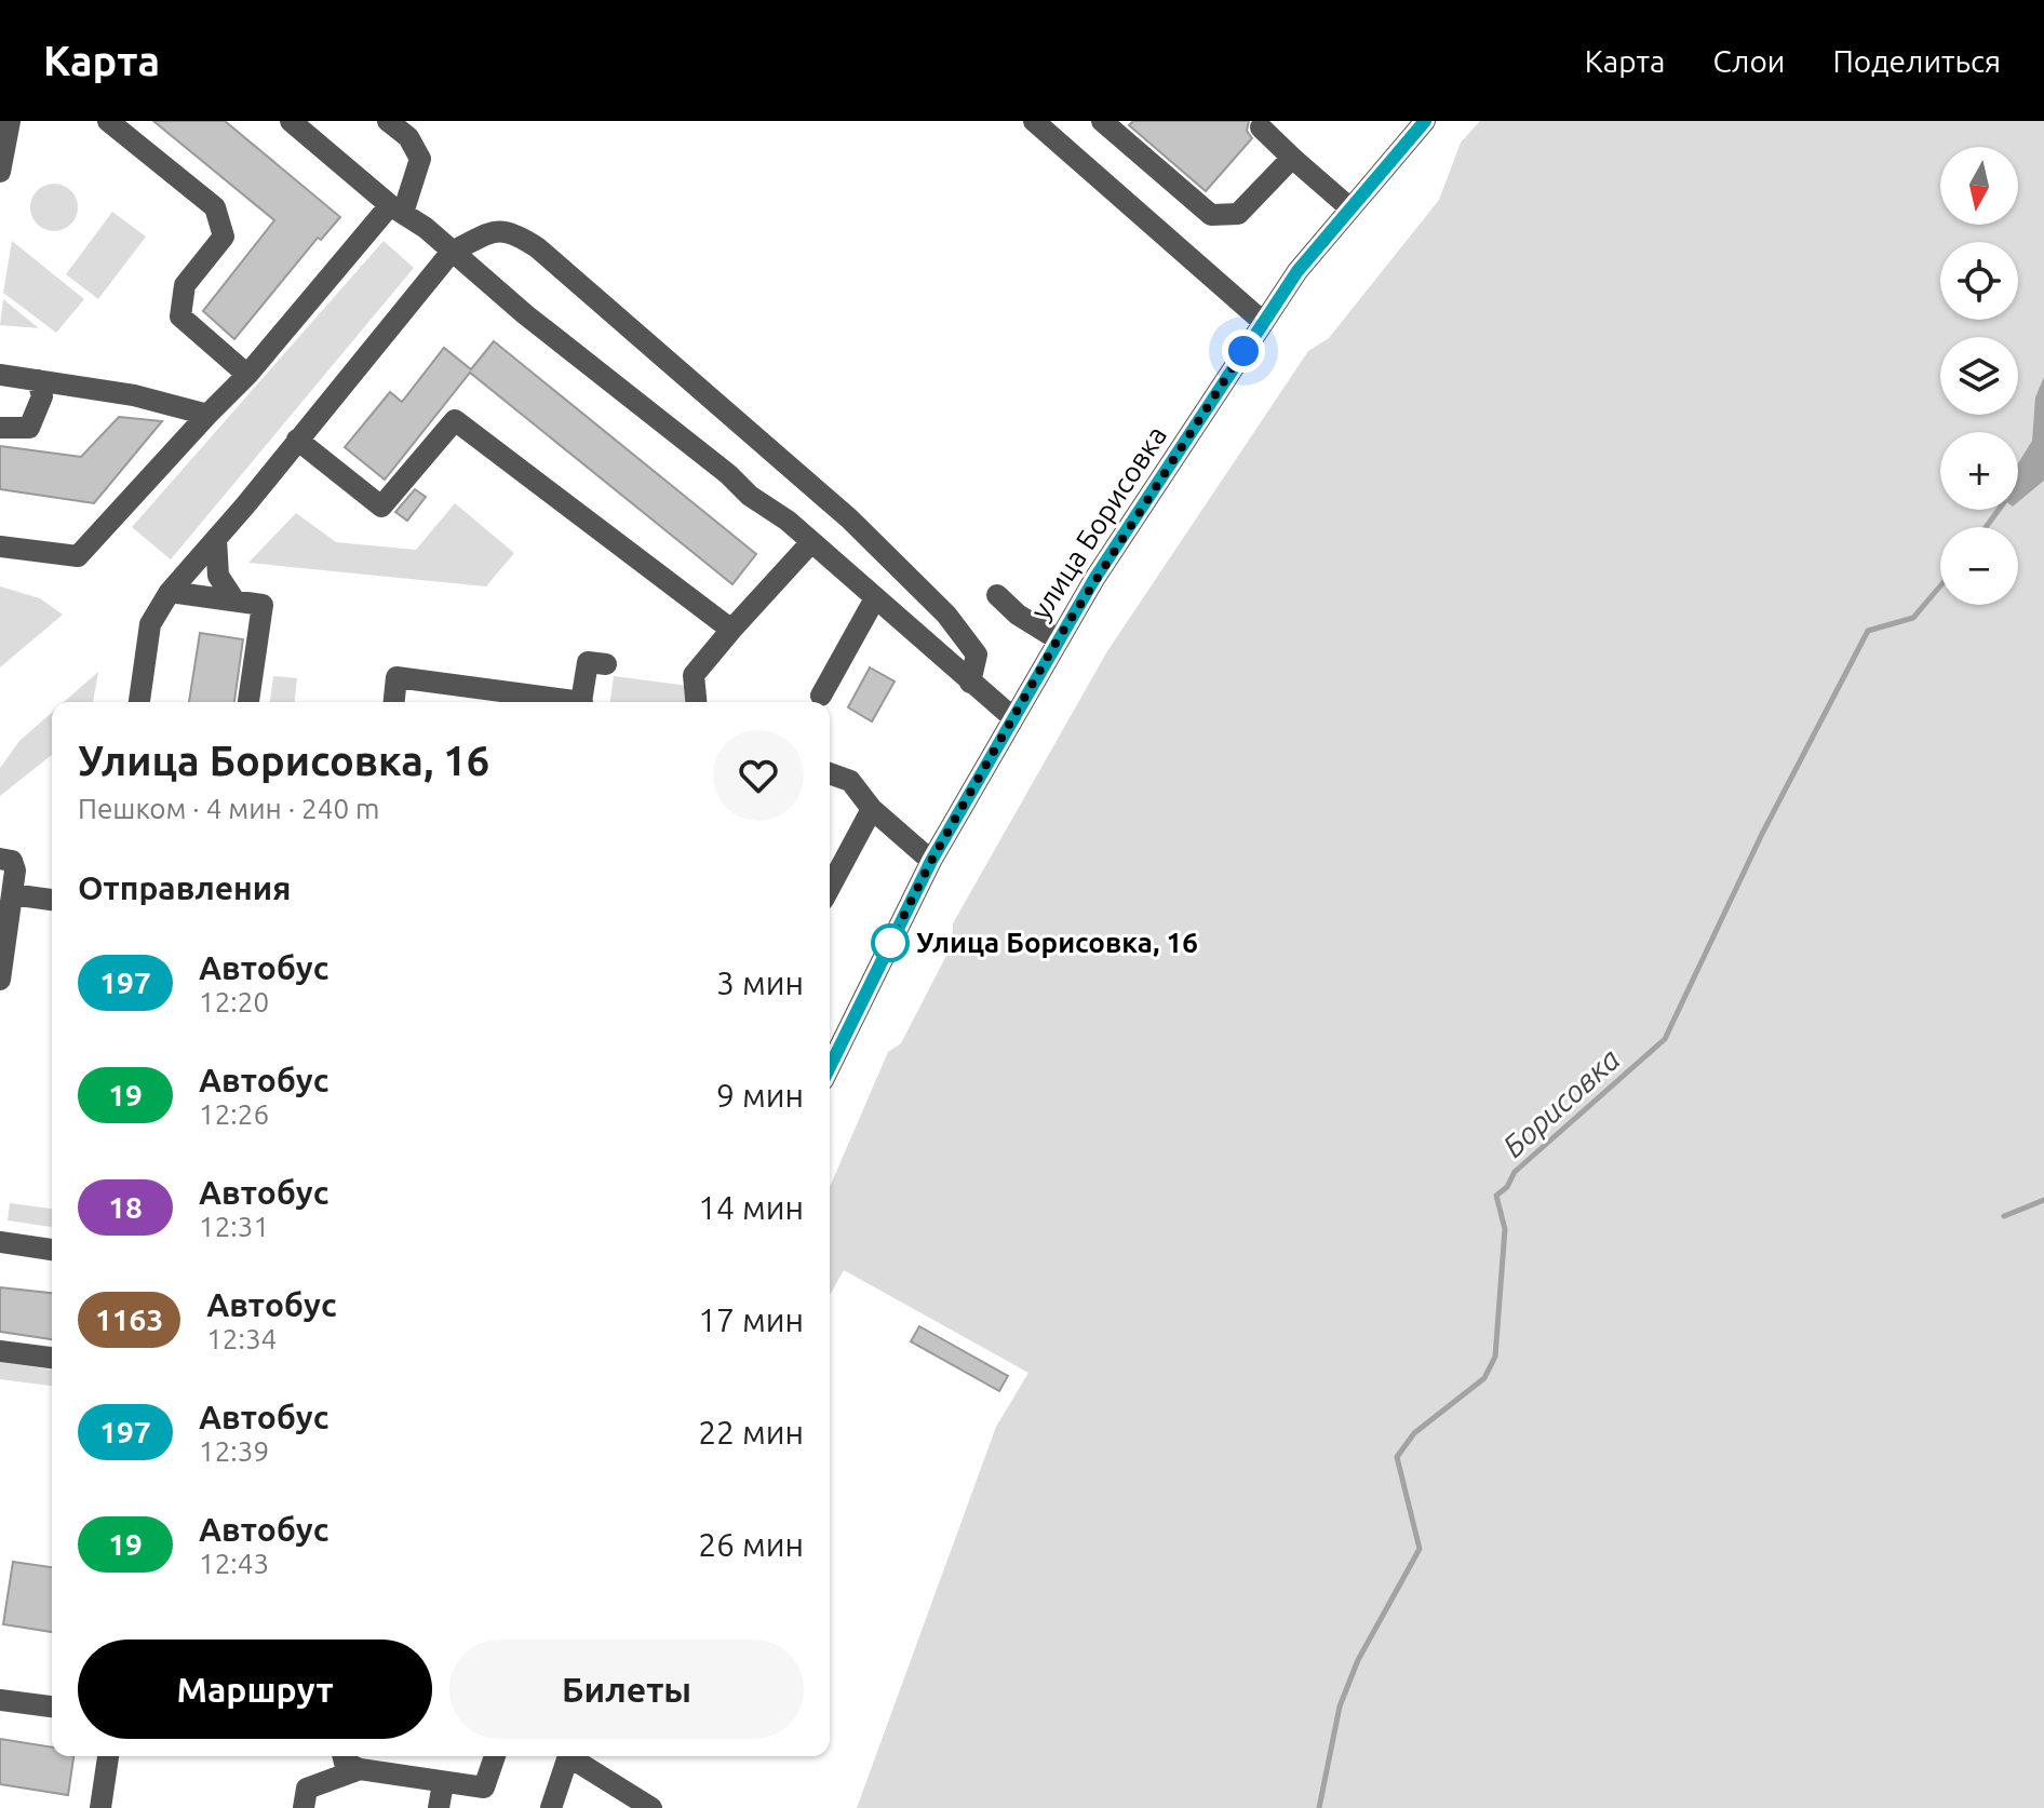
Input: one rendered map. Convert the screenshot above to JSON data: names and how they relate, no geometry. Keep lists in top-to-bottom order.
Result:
{
  "streets": {
    "street": ["улица Борисовка"]
  },
  "water": ["Борисовка"],
  "places": ["Улица Борисовка, 16"],
  "lines": ["bus line 197"],
  "north": "bottom",
  "page": {
    "header": "Карта",
    "nav": ["Карта", "Слои", "Поделиться"],
    "map_buttons": ["+", "−"],
    "heading": [
      ["Улица Борисовка, 16", "Пешком · 4 мин · 240 m"],
      "Отправления"
    ],
    "list": [
      {
        "mark": "197",
        "name": "Автобус",
        "note": "12:20",
        "value": "3 мин"
      },
      {
        "mark": "19",
        "name": "Автобус",
        "note": "12:26",
        "value": "9 мин"
      },
      {
        "mark": "18",
        "name": "Автобус",
        "note": "12:31",
        "value": "14 мин"
      },
      {
        "mark": "1163",
        "name": "Автобус",
        "note": "12:34",
        "value": "17 мин"
      },
      {
        "mark": "197",
        "name": "Автобус",
        "note": "12:39",
        "value": "22 мин"
      },
      {
        "mark": "19",
        "name": "Автобус",
        "note": "12:43",
        "value": "26 мин"
      }
    ],
    "buttons": ["Маршрут", "Билеты"]
  }
}
